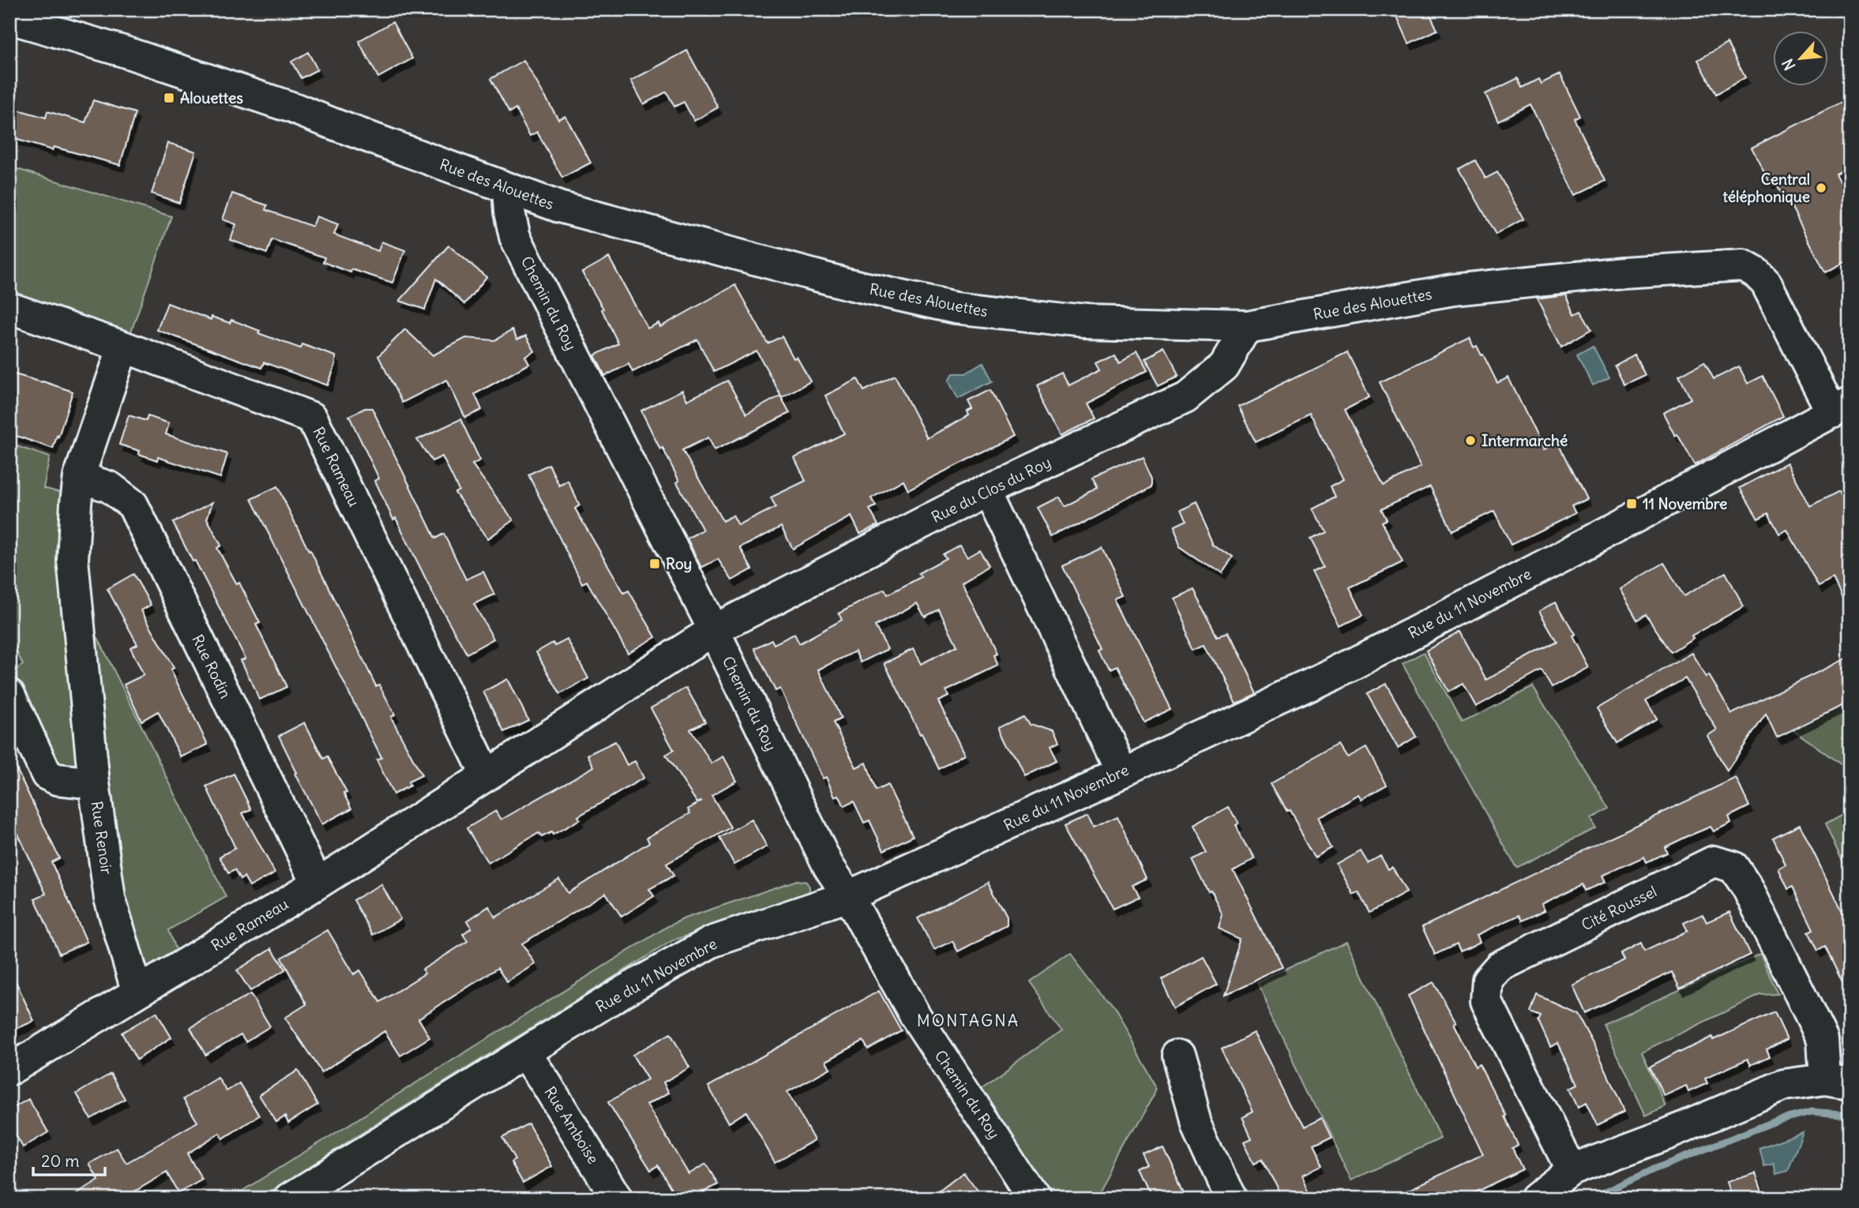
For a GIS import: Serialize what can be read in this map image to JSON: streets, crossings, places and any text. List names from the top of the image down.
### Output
{
  "streets": {
    "street": [
      "Rue des Alouettes",
      "Chemin du Roy",
      "Rue Rameau",
      "Rue du Clos du Roy",
      "Rue du 11 Novembre",
      "Rue Rodin",
      "Rue Renoir",
      "Cité Roussel",
      "Rue Amboise"
    ]
  },
  "crossings": [
    ["Rue des Alouettes", "Chemin du Roy"],
    ["Rue des Alouettes", "Rue du Clos du Roy"],
    ["Rue des Alouettes", "Rue du 11 Novembre"],
    ["Chemin du Roy", "Rue Rameau"],
    ["Chemin du Roy", "Rue du Clos du Roy"],
    ["Chemin du Roy", "Rue du 11 Novembre"],
    ["Rue Rameau", "Rue du Clos du Roy"],
    ["Rue Rameau", "Rue Rodin"],
    ["Rue Rameau", "Rue Renoir"],
    ["Rue du 11 Novembre", "Rue Amboise"]
  ],
  "districts": ["MONTAGNA"],
  "places": {
    "transit": ["Alouettes", "11 Novembre", "Roy"],
    "other": ["Central téléphonique", "Intermarché"]
  },
  "scale_bar": "20 m",
  "north": "bottom left"
}
